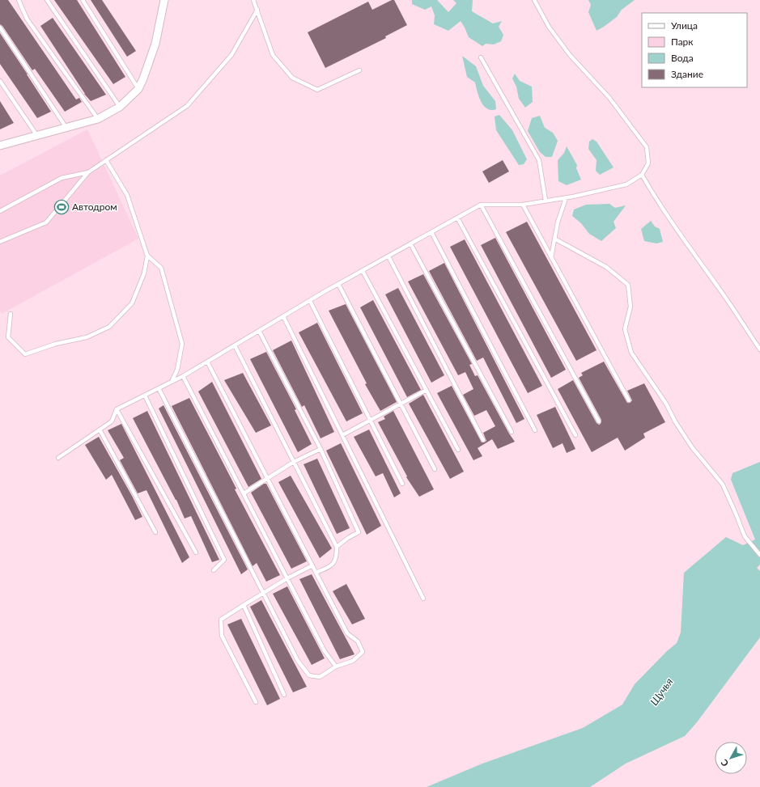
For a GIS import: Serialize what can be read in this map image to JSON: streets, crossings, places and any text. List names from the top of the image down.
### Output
{
  "water": ["Щучья"],
  "places": {
    "sports": ["Автодром"]
  },
  "legend": [
    "Улица",
    "Парк",
    "Вода",
    "Здание"
  ],
  "north": "bottom left"
}
